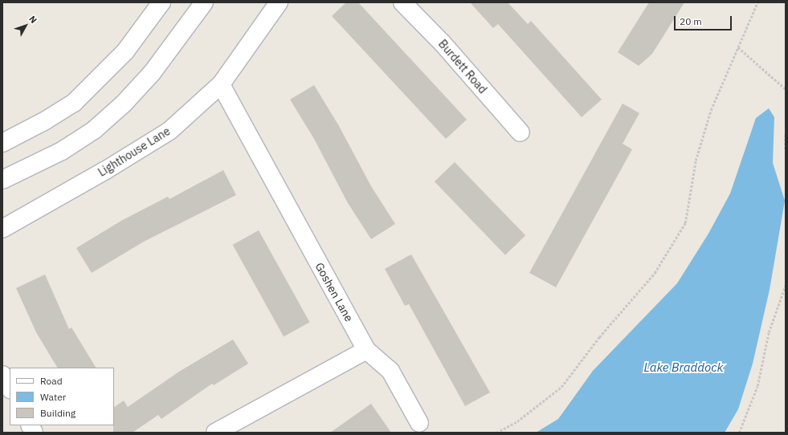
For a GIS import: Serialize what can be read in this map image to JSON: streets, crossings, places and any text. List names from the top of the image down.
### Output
{
  "streets": {
    "street": ["Burdett Road", "Lighthouse Lane", "Goshen Lane"]
  },
  "crossings": [
    ["Lighthouse Lane", "Goshen Lane"]
  ],
  "water": ["Lake Braddock"],
  "legend": ["Road", "Water", "Building"],
  "scale_bar": "20 m",
  "north": "top right"
}
